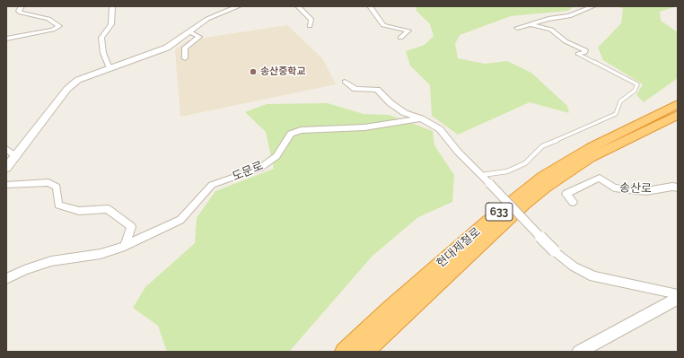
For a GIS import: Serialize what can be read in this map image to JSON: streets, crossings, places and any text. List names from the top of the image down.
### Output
{
  "streets": {
    "highway": ["633", "현대제철로"],
    "street": ["도문로", "송산로"]
  },
  "places": ["송산중학교"]
}
